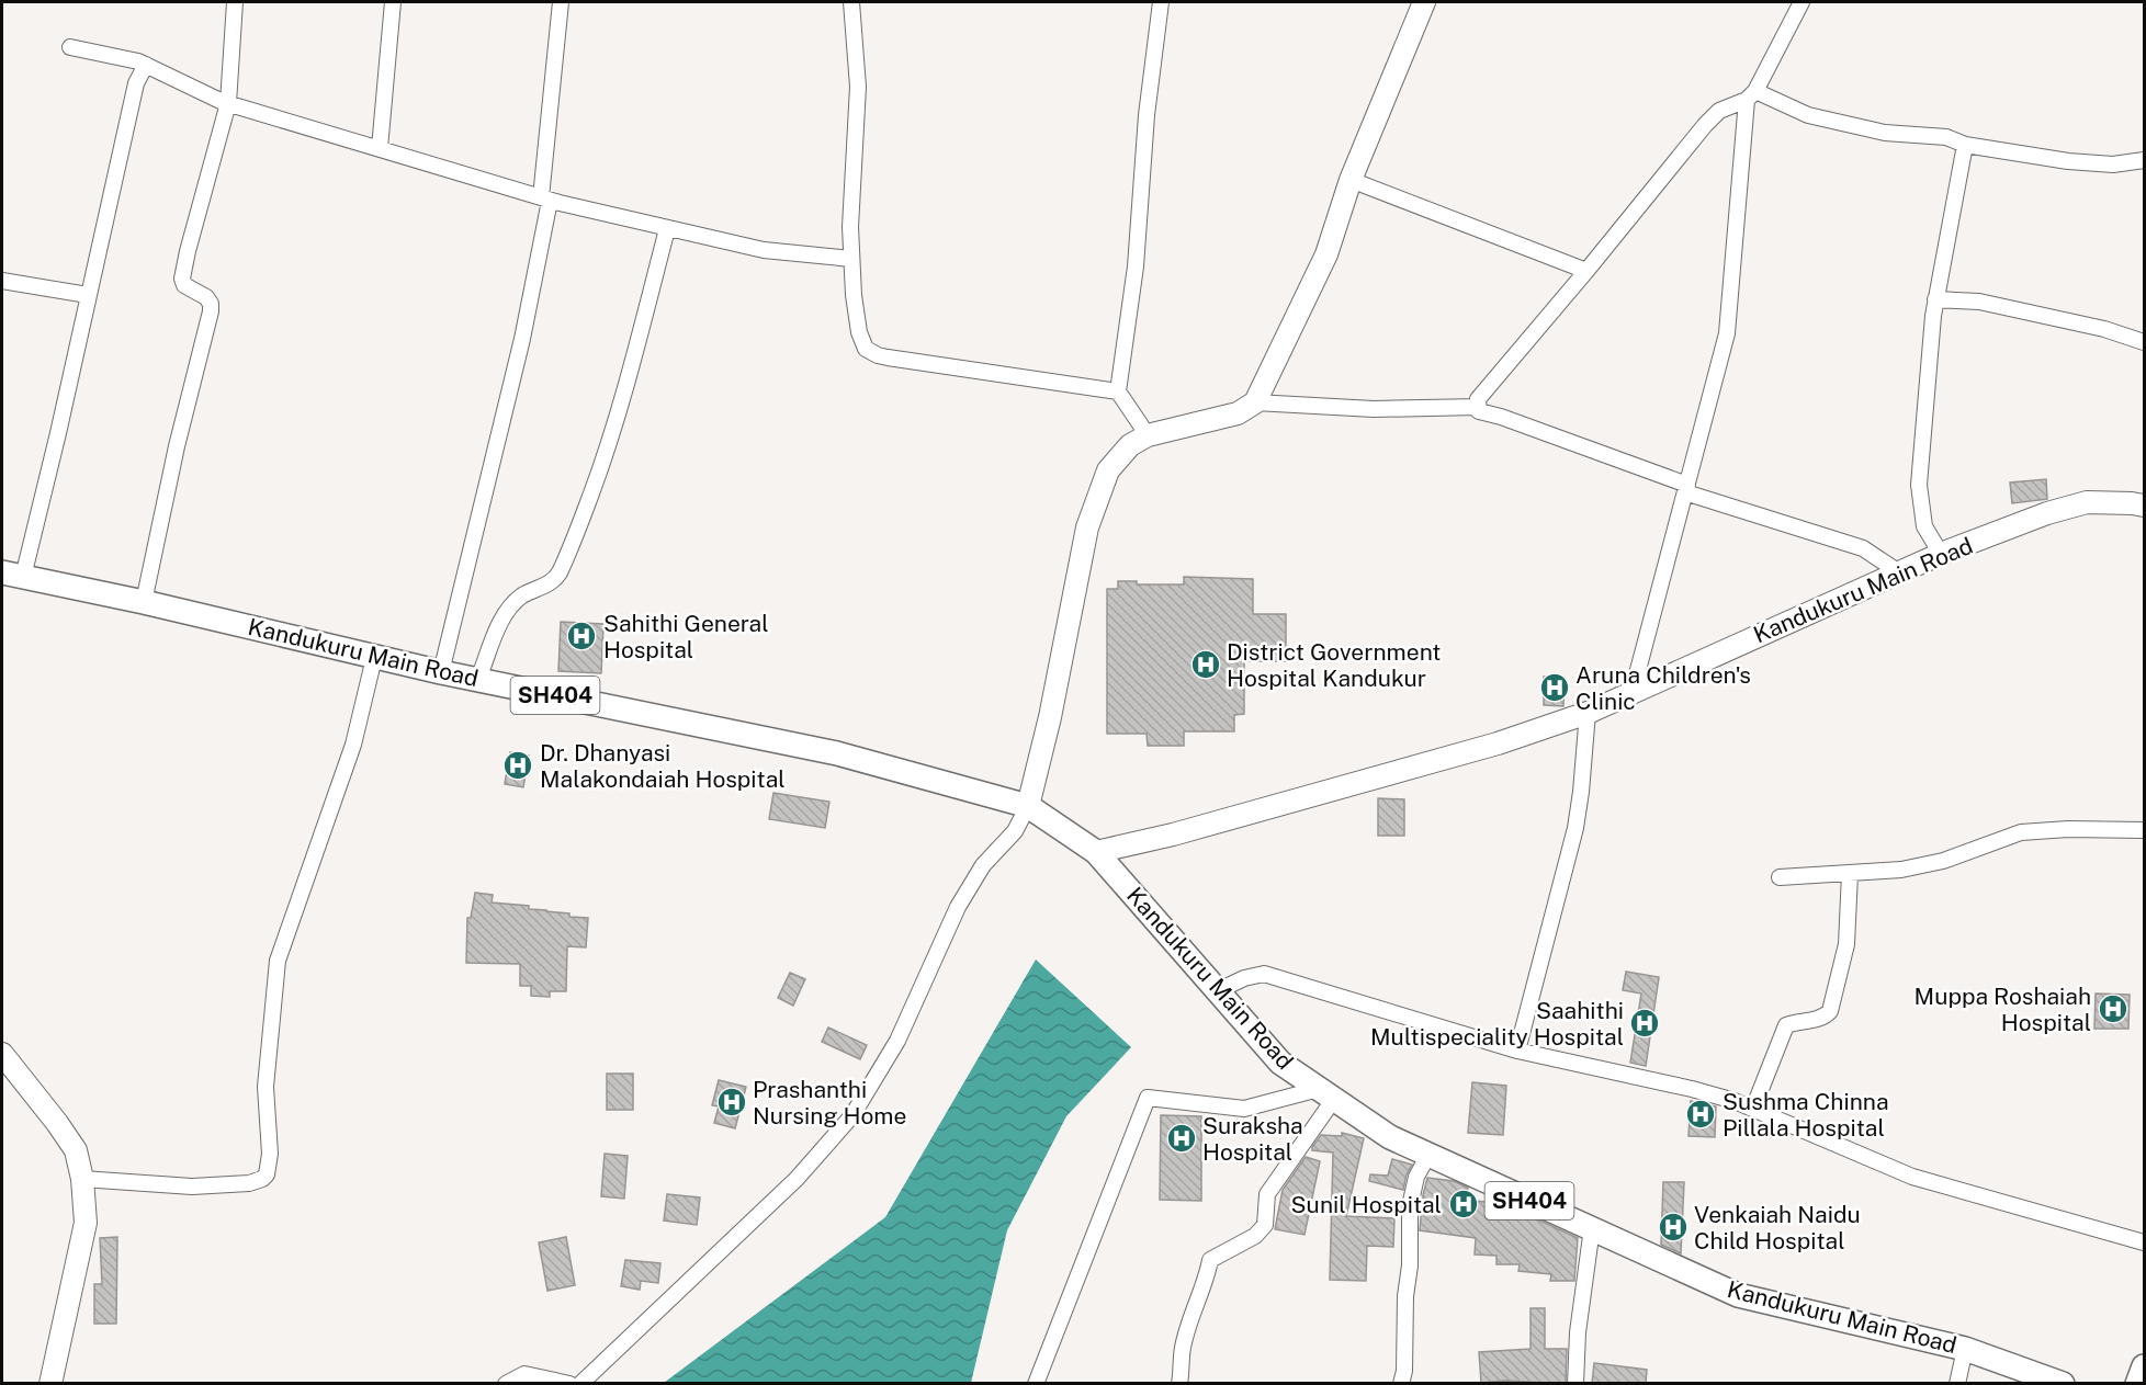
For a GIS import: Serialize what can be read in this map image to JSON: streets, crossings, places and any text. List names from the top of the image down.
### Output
{
  "streets": {
    "main road": ["Kandukuru Main Road", "SH404"]
  },
  "places": {
    "hospital": [
      "Sahithi General Hospital",
      "District Government Hospital Kandukur",
      "Aruna Children's Clinic",
      "Dr. Dhanyasi Malakondaiah Hospital",
      "Muppa Roshaiah Hospital",
      "Saahithi Multispeciality Hospital",
      "Prashanthi Nursing Home",
      "Sushma Chinna Pillala Hospital",
      "Suraksha Hospital",
      "Sunil Hospital",
      "Venkaiah Naidu Child Hospital"
    ]
  }
}
